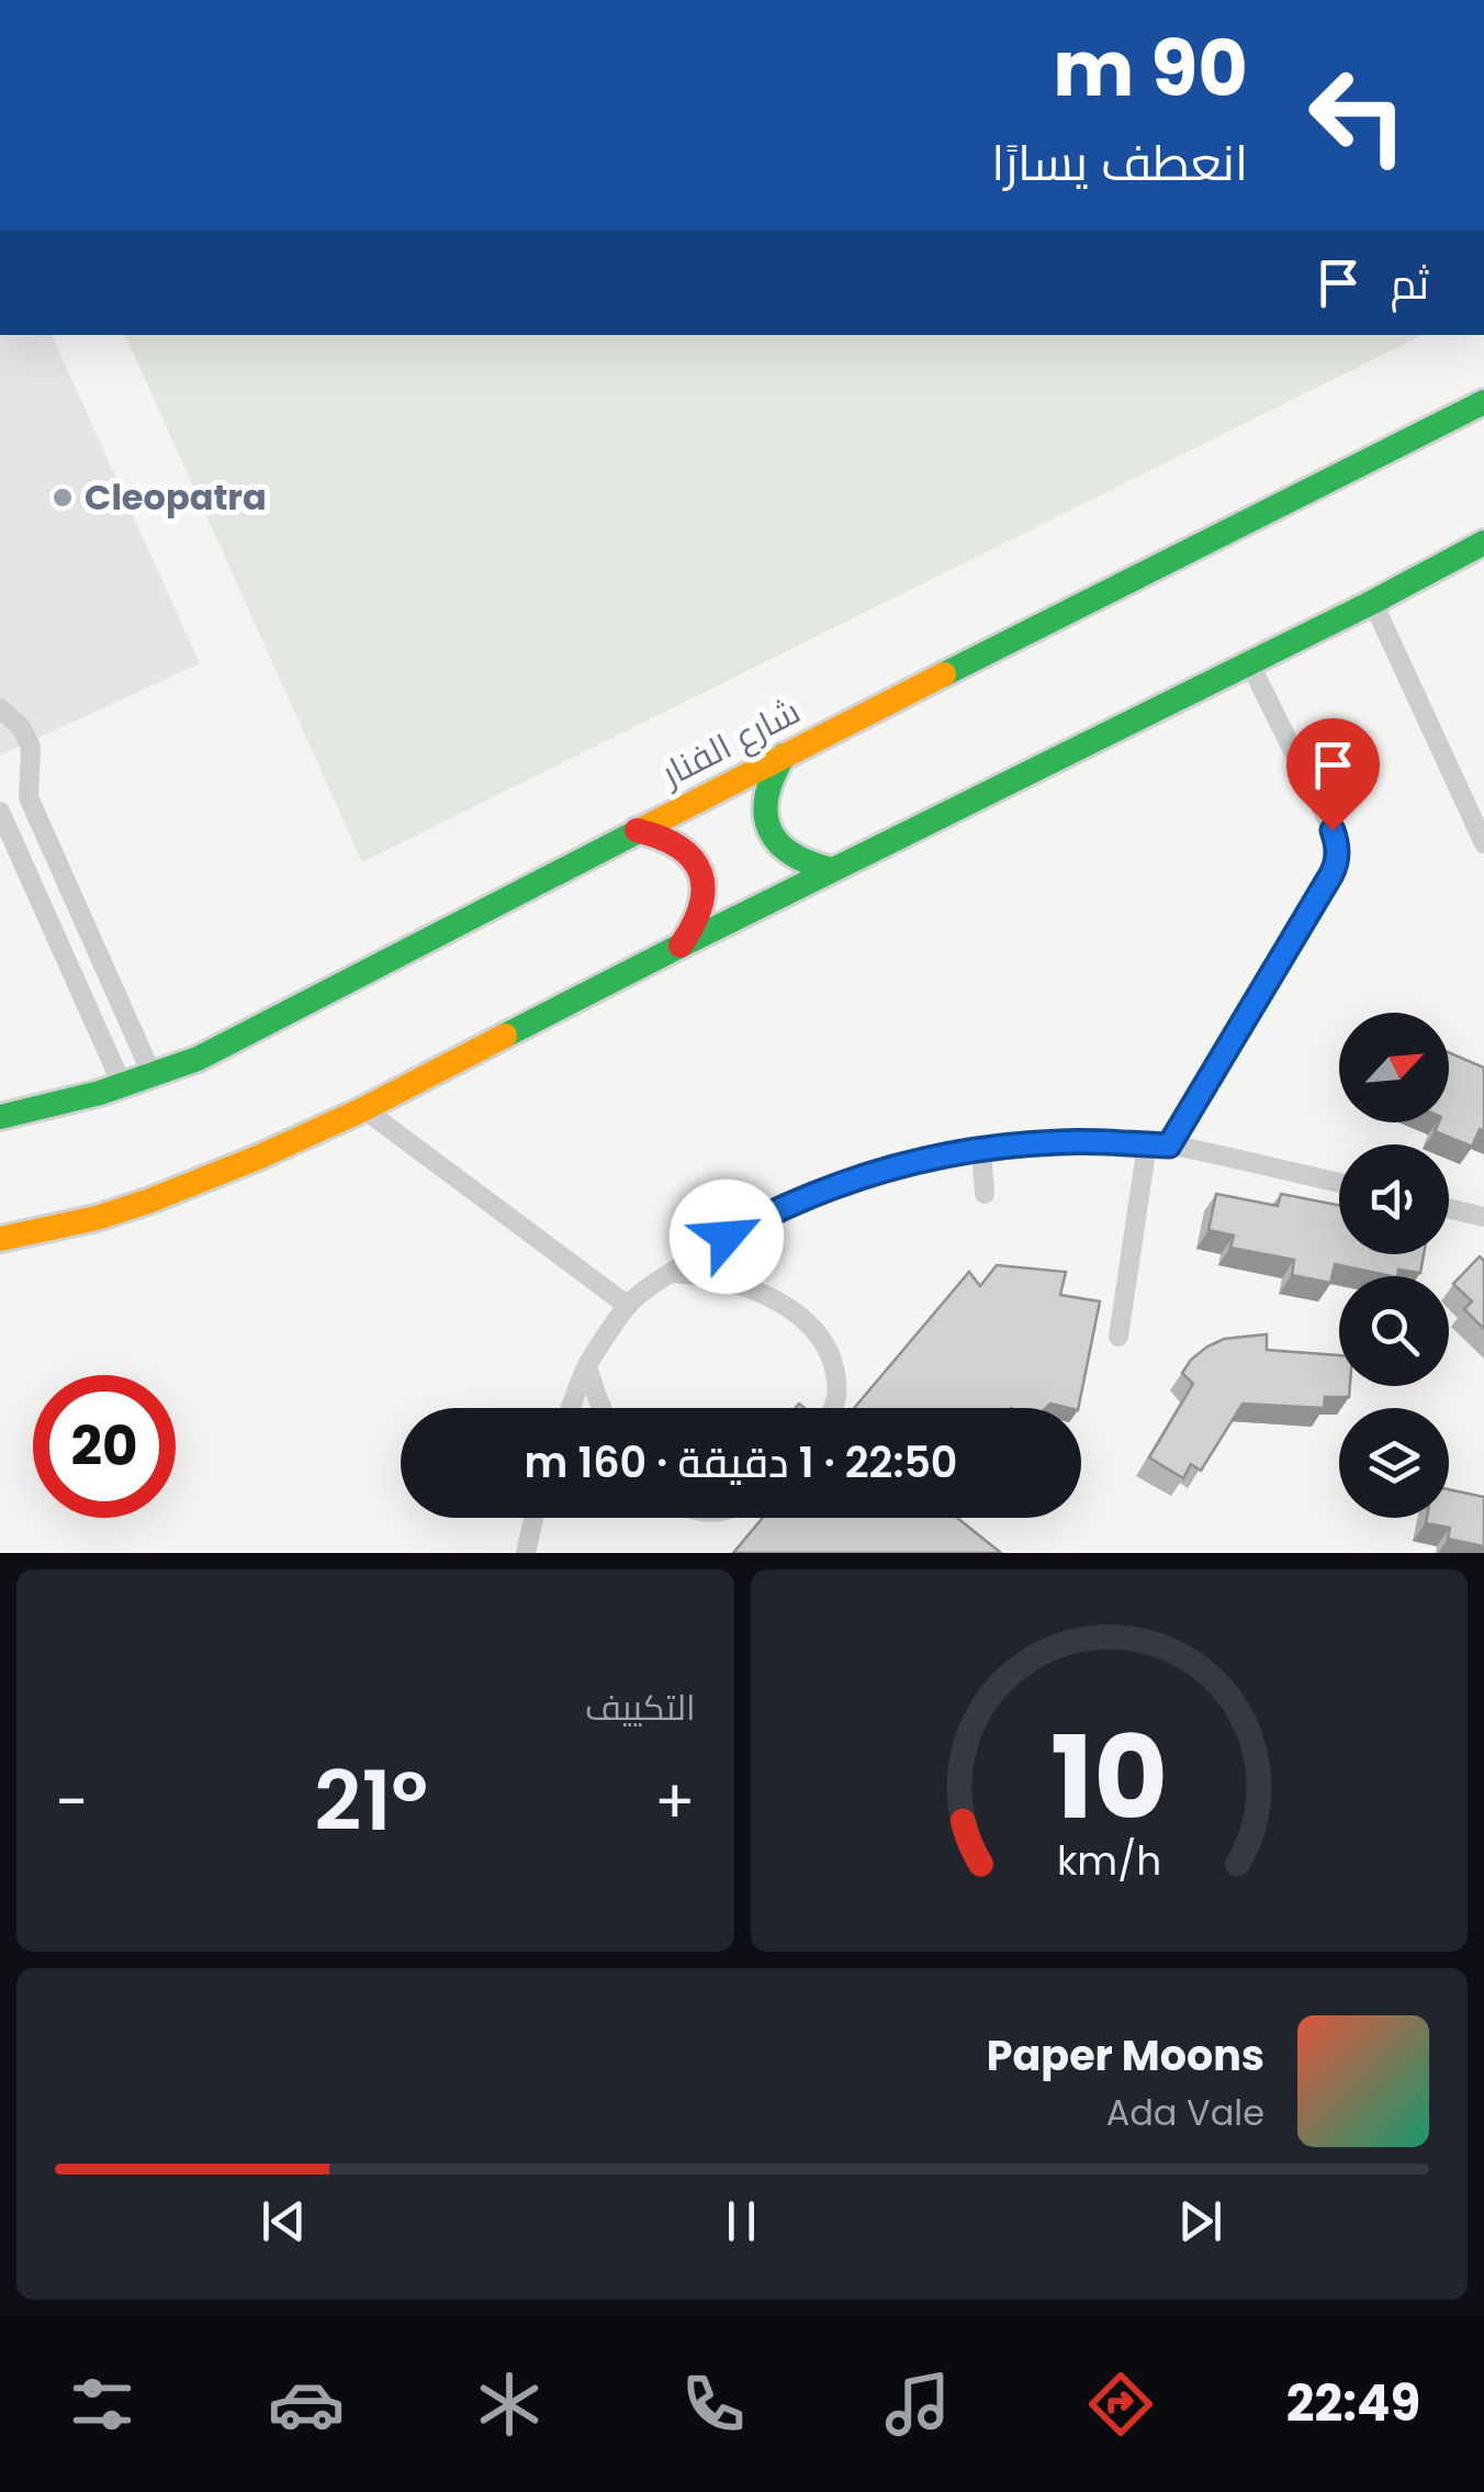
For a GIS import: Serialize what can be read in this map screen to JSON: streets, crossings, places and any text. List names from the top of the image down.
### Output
{
  "streets": {
    "main road": ["شارع الفنار"]
  },
  "places": ["Cleopatra"],
  "north": "top right",
  "page": {
    "turn": ["90 m", "انعطف يسارًا"],
    "then": "ثم",
    "limit": "20",
    "trip": "22:50 · 1 دقيقة · 160 m",
    "tile": "التكييف",
    "heat": ["−", "21°", "+"],
    "song": ["Paper Moons", "Ada Vale"],
    "tabs": "22:49",
    "gauge": ["10", "km/h"]
  }
}
